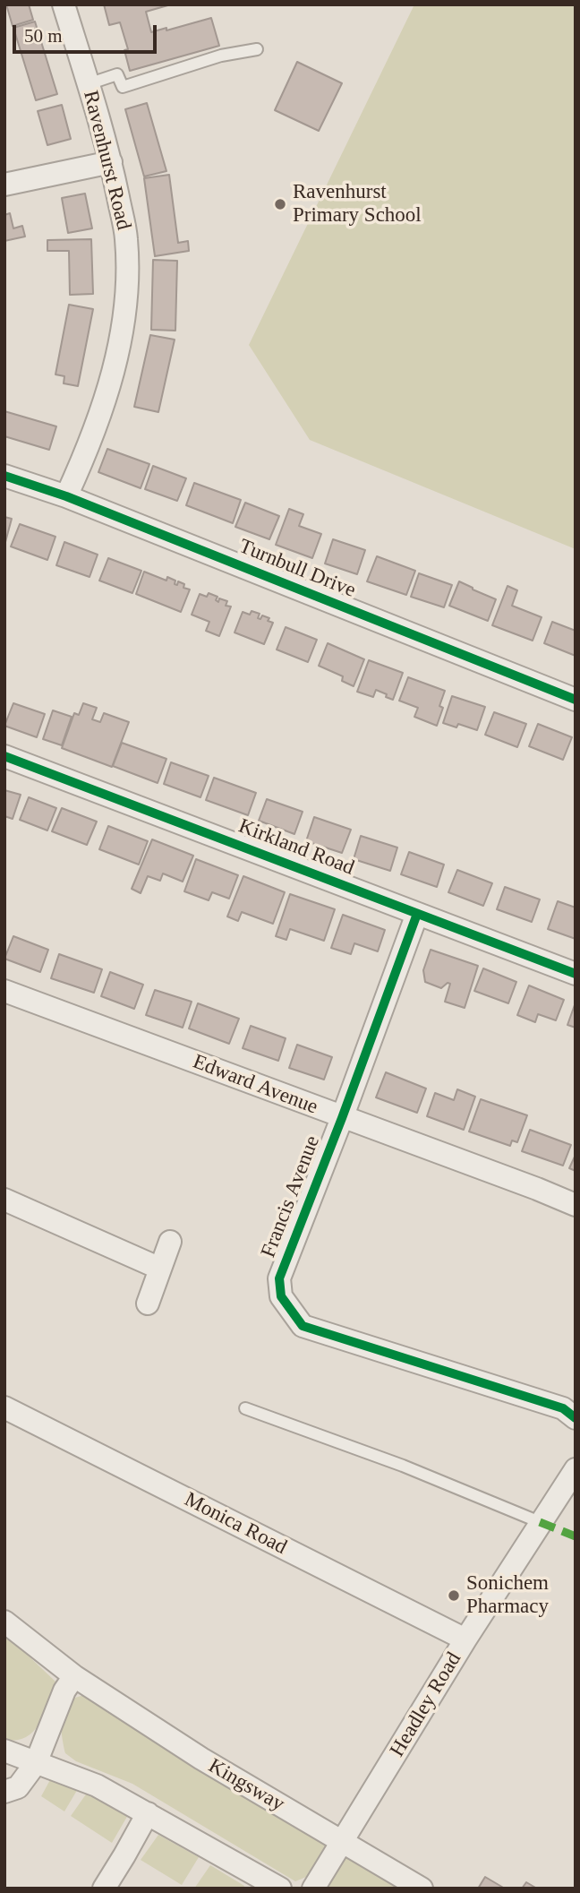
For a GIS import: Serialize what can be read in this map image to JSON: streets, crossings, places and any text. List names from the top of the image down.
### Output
{
  "streets": {
    "street": [
      "Ravenhurst Road",
      "Turnbull Drive",
      "Kirkland Road",
      "Edward Avenue",
      "Francis Avenue",
      "Monica Road",
      "Headley Road",
      "Kingsway"
    ]
  },
  "crossings": [
    ["Ravenhurst Road", "Turnbull Drive"],
    ["Kirkland Road", "Francis Avenue"],
    ["Edward Avenue", "Francis Avenue"],
    ["Monica Road", "Headley Road"],
    ["Headley Road", "Kingsway"]
  ],
  "places": ["Ravenhurst Primary School", "Sonichem Pharmacy"],
  "scale_bar": "50 m"
}
